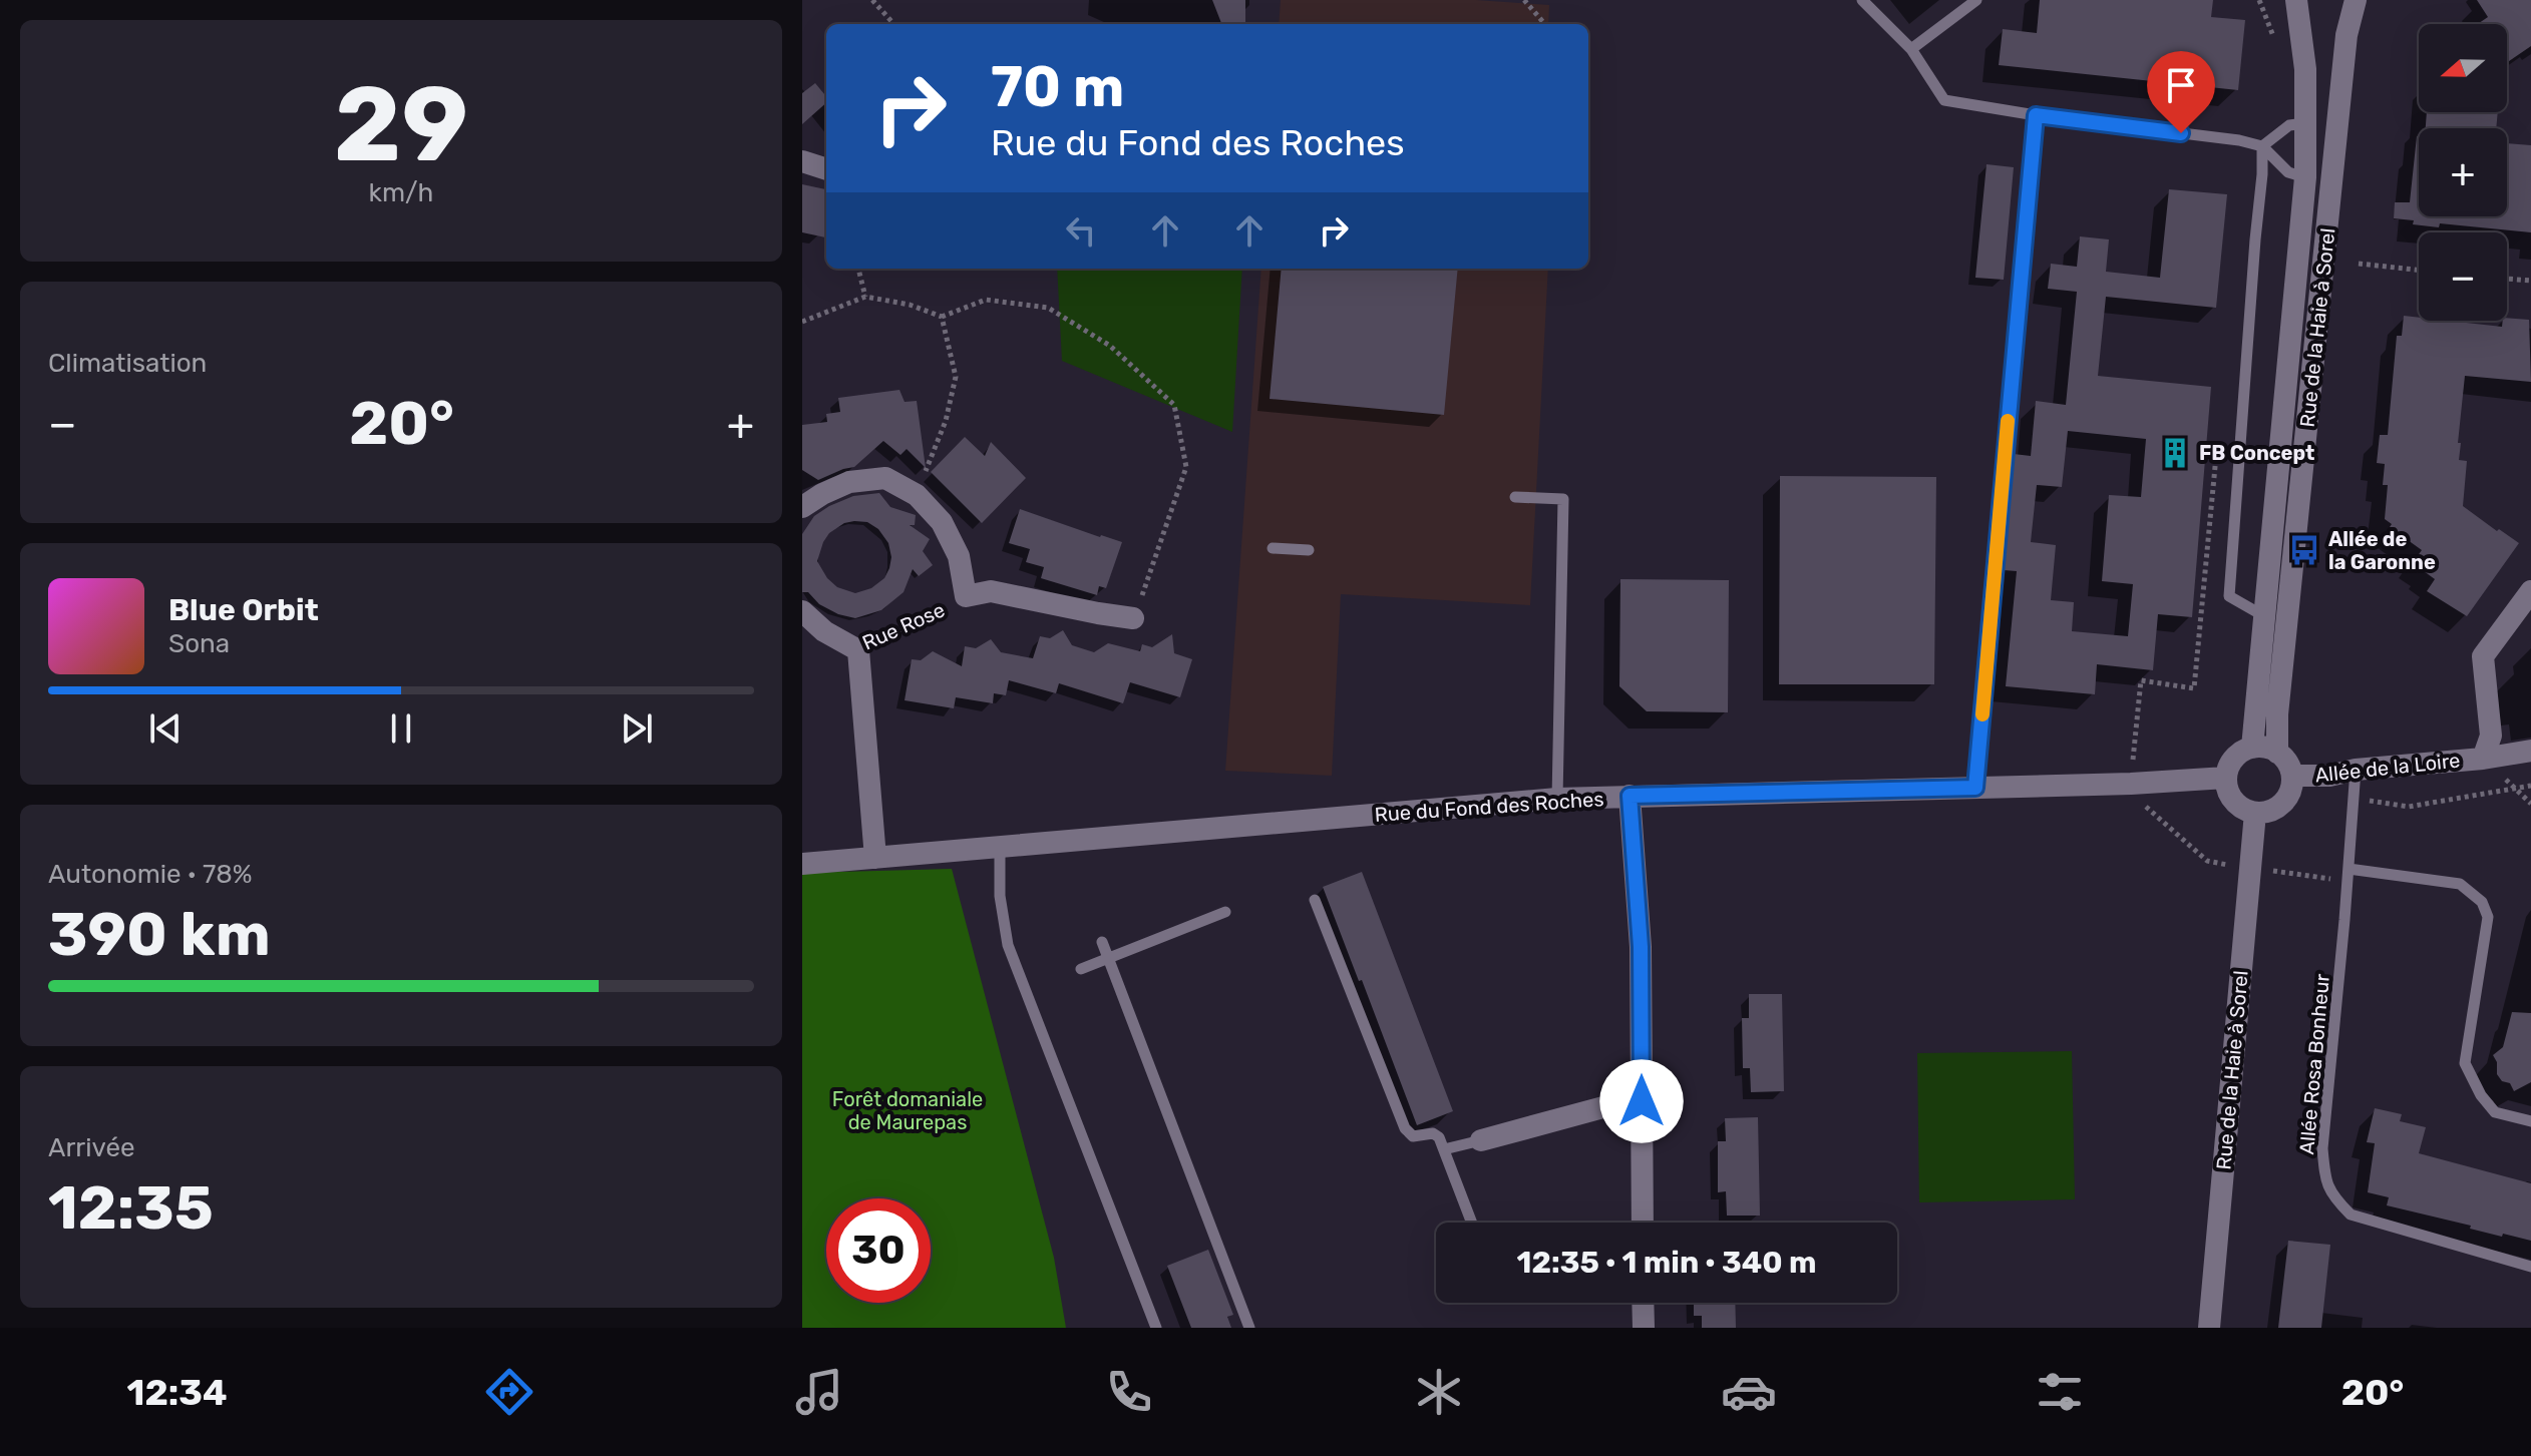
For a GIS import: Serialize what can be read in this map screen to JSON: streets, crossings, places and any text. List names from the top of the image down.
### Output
{
  "streets": {
    "street": [
      "Rue de la Haie à Sorel",
      "Rue Rose",
      "Allée de la Loire",
      "Rue du Fond des Roches"
    ],
    "lane": ["Allée Rosa Bonheur"]
  },
  "crossings": [
    ["Rue de la Haie à Sorel", "Allée de la Loire"],
    ["Rue de la Haie à Sorel", "Rue du Fond des Roches"],
    ["Allée de la Loire", "Rue du Fond des Roches"],
    ["Allée de la Loire", "Allée Rosa Bonheur"]
  ],
  "parks": ["Forêt domaniale de Maurepas"],
  "places": {
    "building": ["FB Concept"],
    "bus stop": ["Allée de la Garonne"]
  },
  "north": "left",
  "page": {
    "tile": [
      ["29", "km/h"],
      "Climatisation",
      ["Autonomie · 78%", "390 km"],
      ["Arrivée", "12:35"]
    ],
    "map_buttons": ["+", "−"],
    "turn": ["70 m", "Rue du Fond des Roches"],
    "heat": ["−", "20°", "+"],
    "song": ["Blue Orbit", "Sona"],
    "limit": "30",
    "trip": "12:35 · 1 min · 340 m",
    "tabs": ["12:34", "20°"]
  }
}
